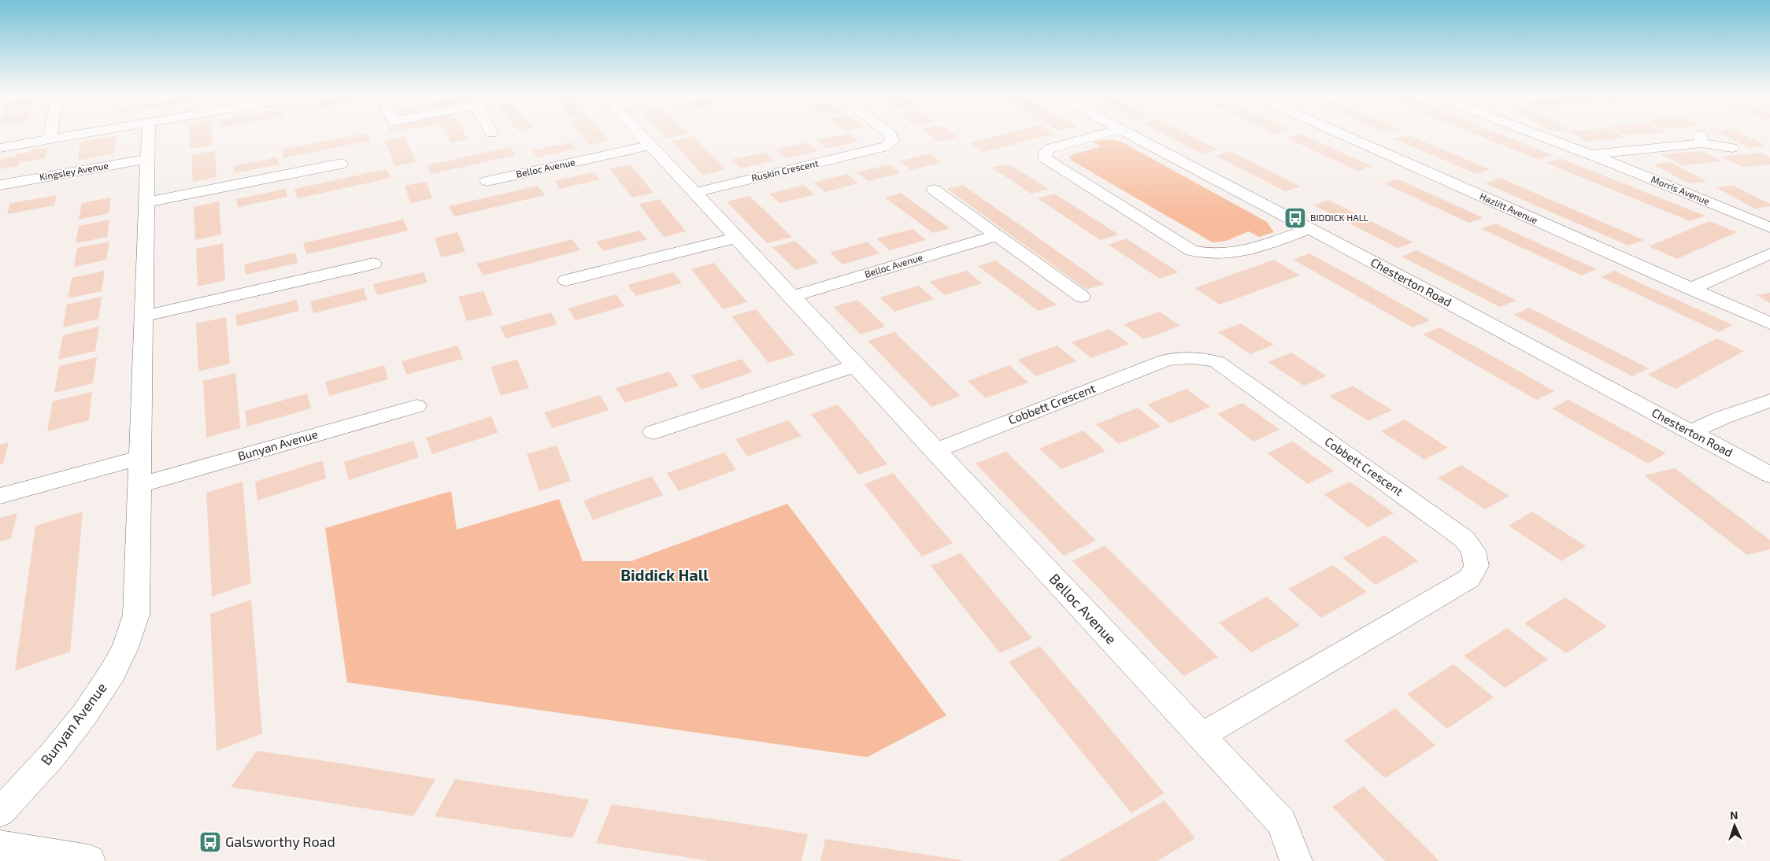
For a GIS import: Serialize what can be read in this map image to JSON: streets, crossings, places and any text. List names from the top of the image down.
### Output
{
  "streets": {
    "street": [
      "Belloc Avenue",
      "Ruskin Crescent",
      "Kingsley Avenue",
      "Morris Avenue",
      "Hazlitt Avenue",
      "Chesterton Road",
      "Cobbett Crescent",
      "Bunyan Avenue"
    ]
  },
  "crossings": [
    ["Belloc Avenue", "Ruskin Crescent"],
    ["Belloc Avenue", "Cobbett Crescent"],
    ["Kingsley Avenue", "Bunyan Avenue"]
  ],
  "districts": ["Biddick Hall"],
  "places": {
    "bus stop": ["BIDDICK HALL", "Galsworthy Road"]
  },
  "north": "top"
}
